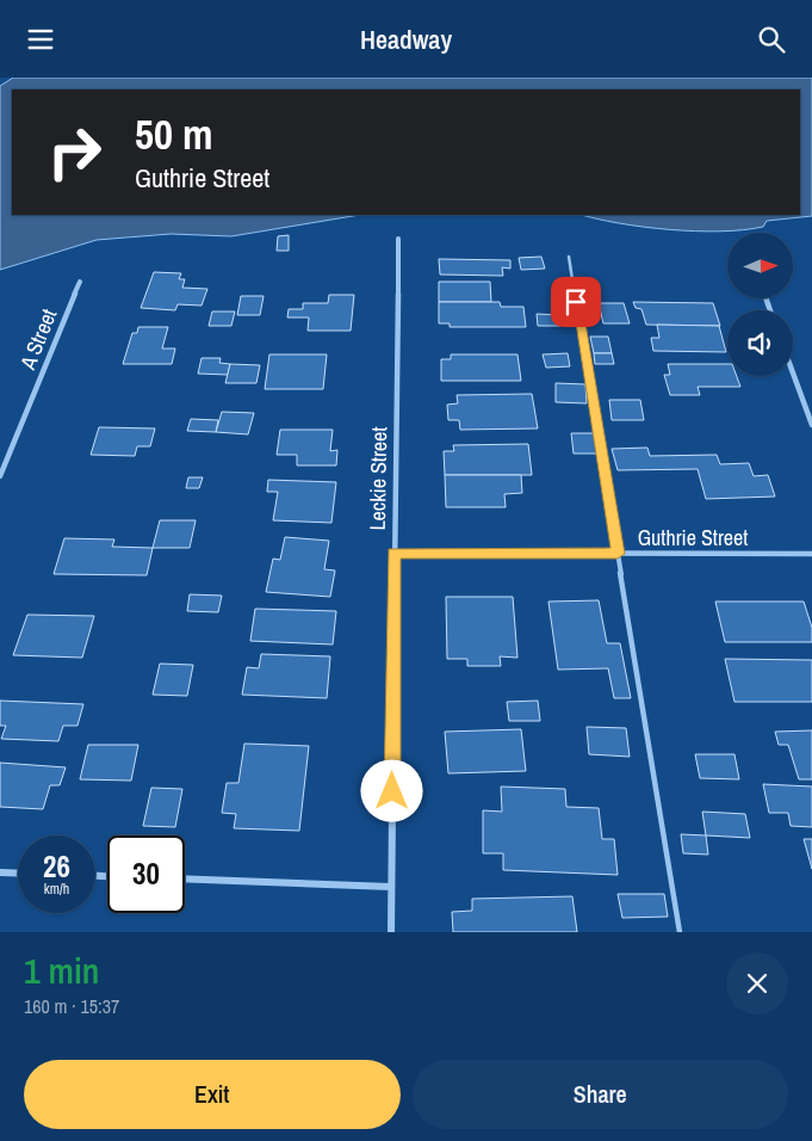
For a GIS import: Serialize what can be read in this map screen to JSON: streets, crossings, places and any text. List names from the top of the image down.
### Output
{
  "streets": {
    "street": ["A Street", "Leckie Street", "Guthrie Street"]
  },
  "crossings": [
    ["Leckie Street", "Guthrie Street"]
  ],
  "north": "right",
  "page": {
    "header": "Headway",
    "turn": ["50 m", "Guthrie Street"],
    "speed": "26 km/h",
    "limit": "30",
    "heading": ["1 min", "160 m · 15:37"],
    "buttons": ["Exit", "Share"]
  }
}
